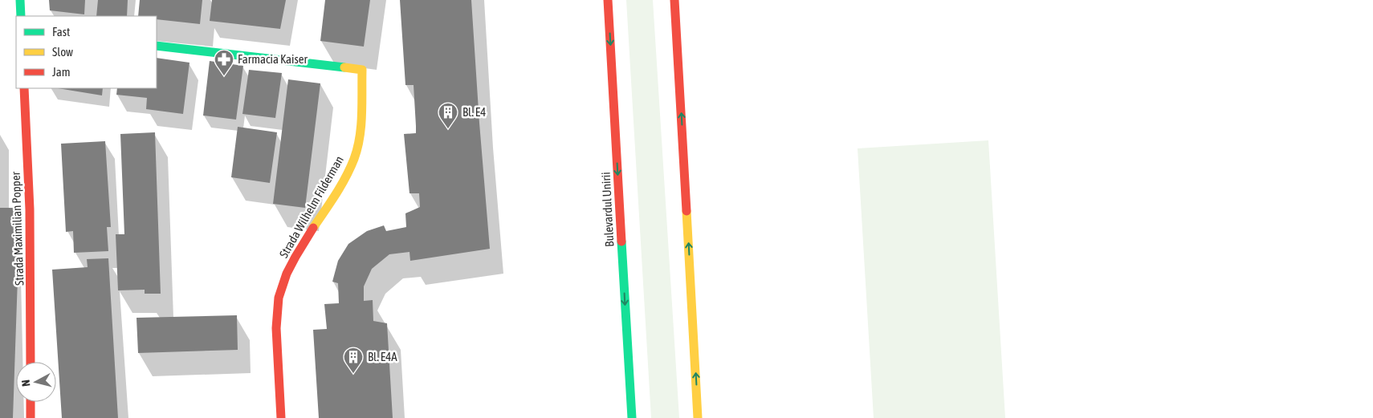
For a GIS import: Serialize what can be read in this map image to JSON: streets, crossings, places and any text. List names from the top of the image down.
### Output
{
  "streets": {
    "street": ["Strada Wilhelm Filderman", "Bulevardul Unirii", "Strada Maximilian Popper"]
  },
  "places": {
    "pharmacy": ["Farmacia Kaiser"],
    "building": ["Bl. E4", "Bl. E4A"]
  },
  "legend": ["Fast", "Slow", "Jam"],
  "north": "left"
}
